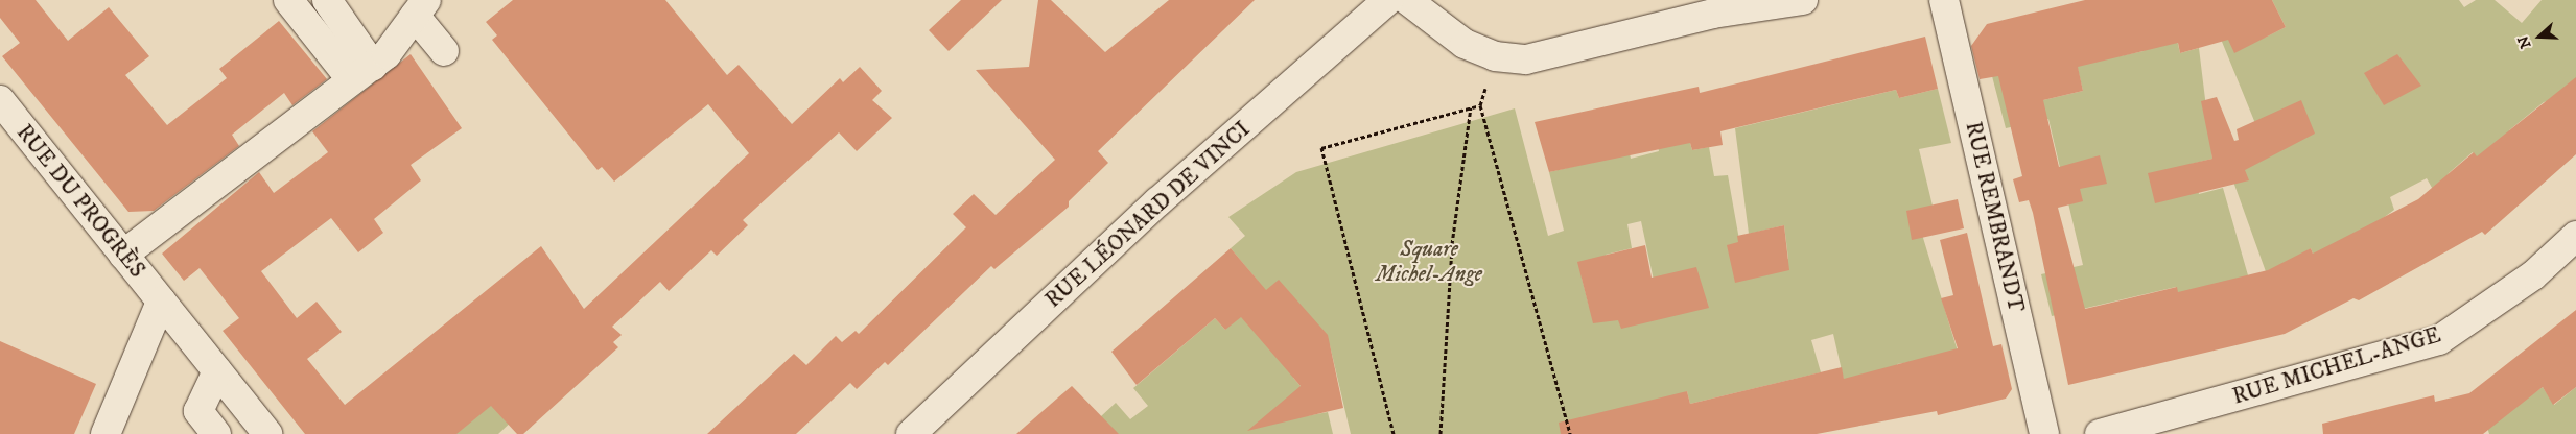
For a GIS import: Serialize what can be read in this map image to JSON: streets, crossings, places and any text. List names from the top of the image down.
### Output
{
  "streets": {
    "street": [
      "RUE DU PROGRÈS",
      "RUE LÉONARD DE VINCI",
      "RUE REMBRANDT",
      "RUE MICHEL-ANGE"
    ]
  },
  "parks": ["Square Michel-Ange"],
  "north": "left"
}
